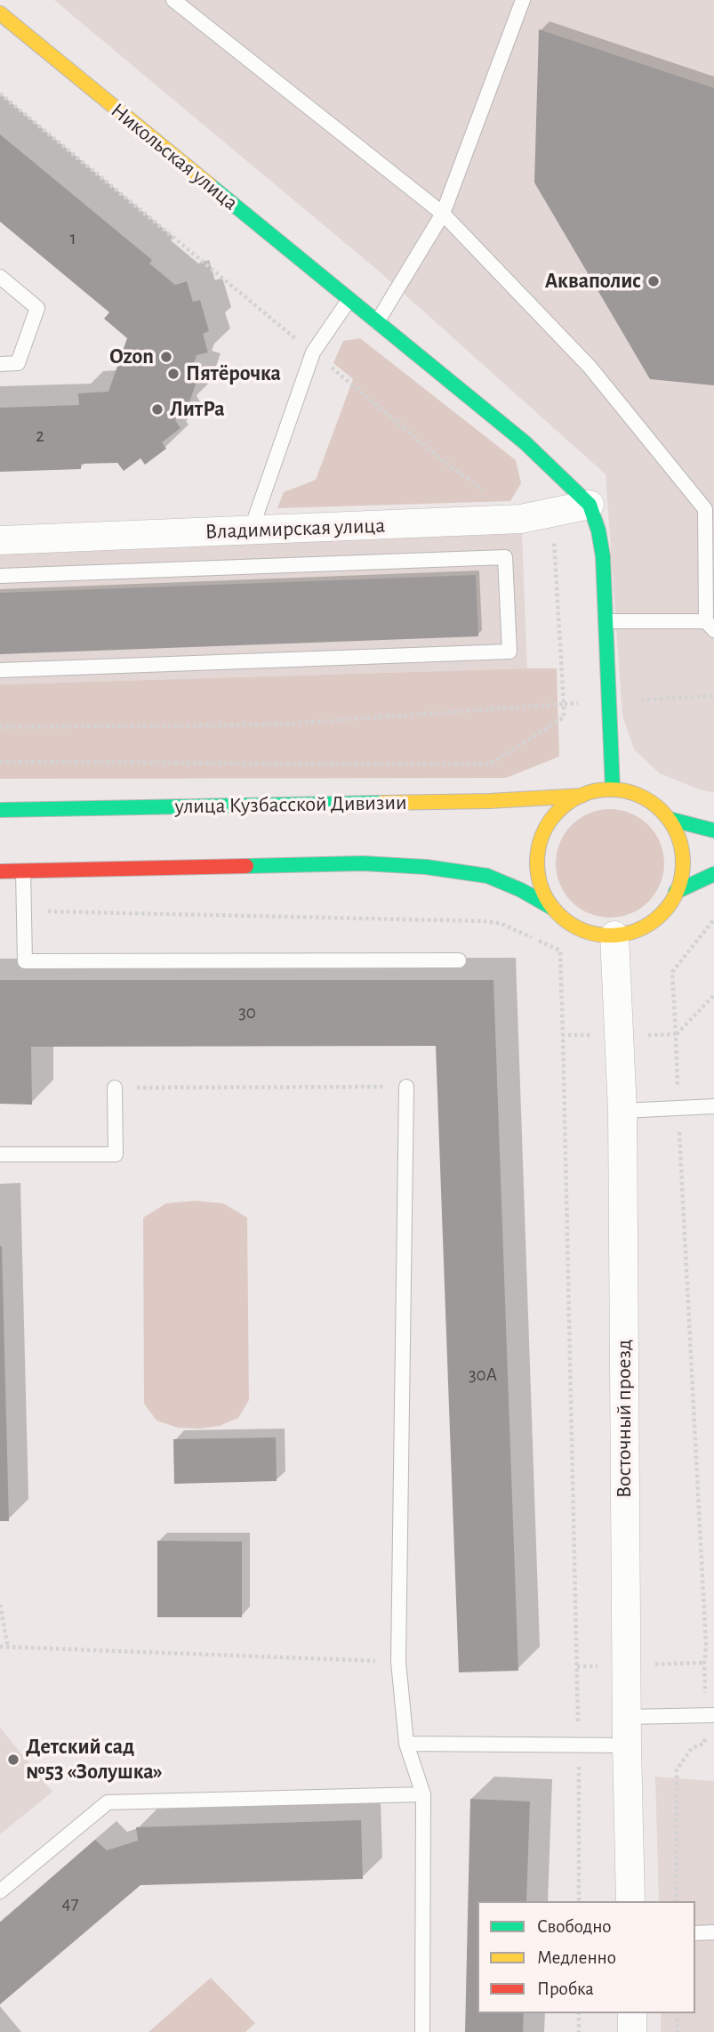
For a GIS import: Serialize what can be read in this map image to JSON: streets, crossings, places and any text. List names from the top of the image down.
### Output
{
  "streets": {
    "street": [
      "Никольская улица",
      "Владимирская улица",
      "улица Кузбасской Дивизии",
      "Восточный проезд"
    ]
  },
  "crossings": [
    ["Никольская улица", "Владимирская улица"],
    ["улица Кузбасской Дивизии", "Восточный проезд"]
  ],
  "places": [
    "Акваполис",
    "Ozon",
    "Пятёрочка",
    "ЛитРа",
    "Детский сад №53 «Золушка»"
  ],
  "house_numbers": [
    "1",
    "2",
    "30",
    "30А",
    "47"
  ],
  "legend": ["Свободно", "Медленно", "Пробка"]
}
